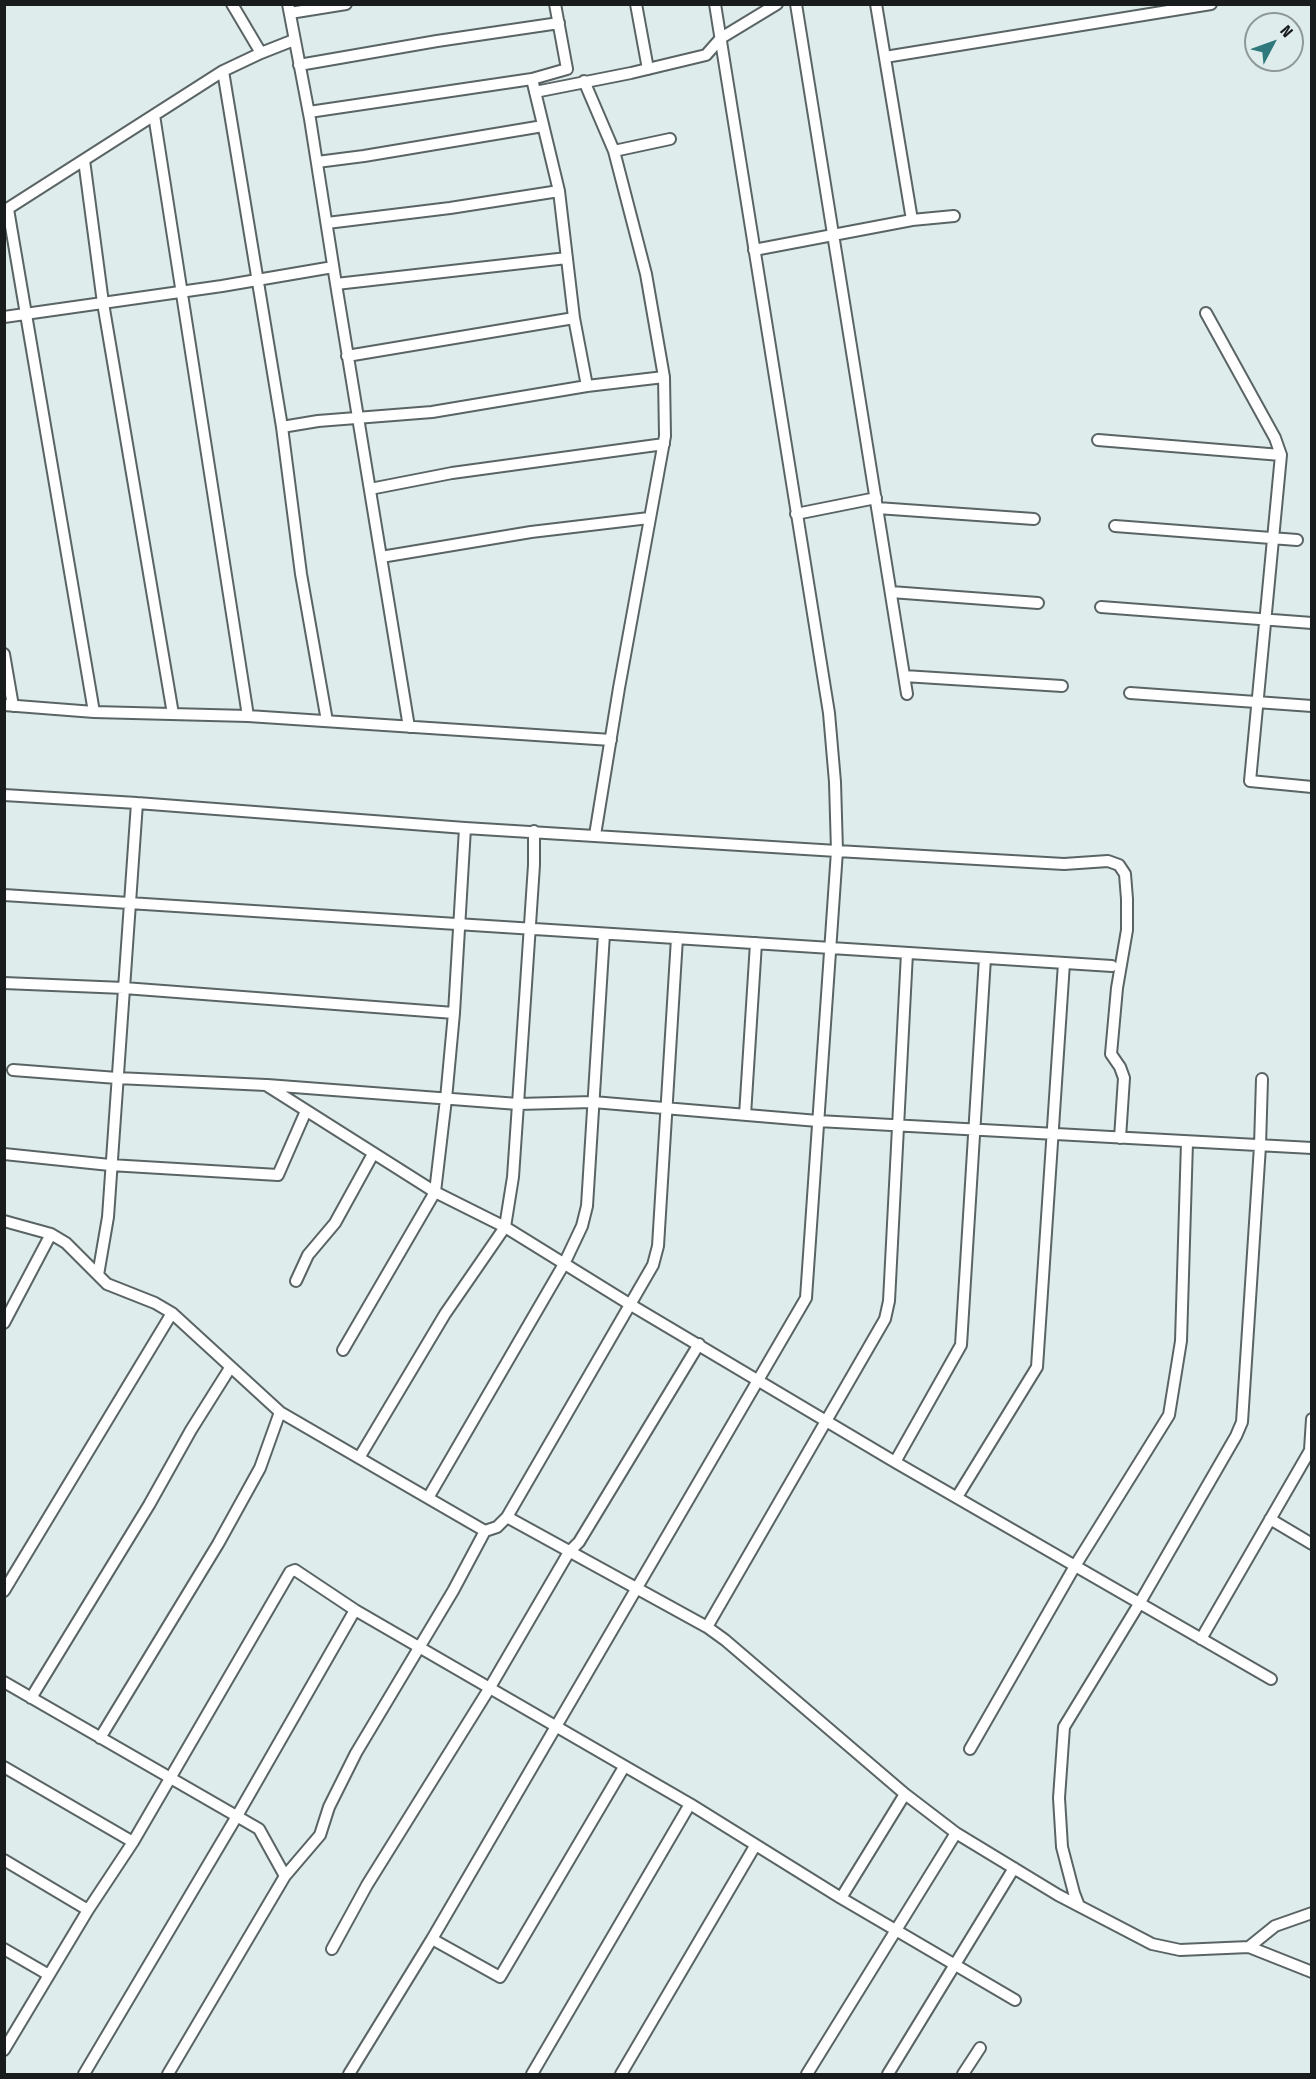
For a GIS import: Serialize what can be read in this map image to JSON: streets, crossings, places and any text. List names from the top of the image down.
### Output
{
  "north": "top right"
}
